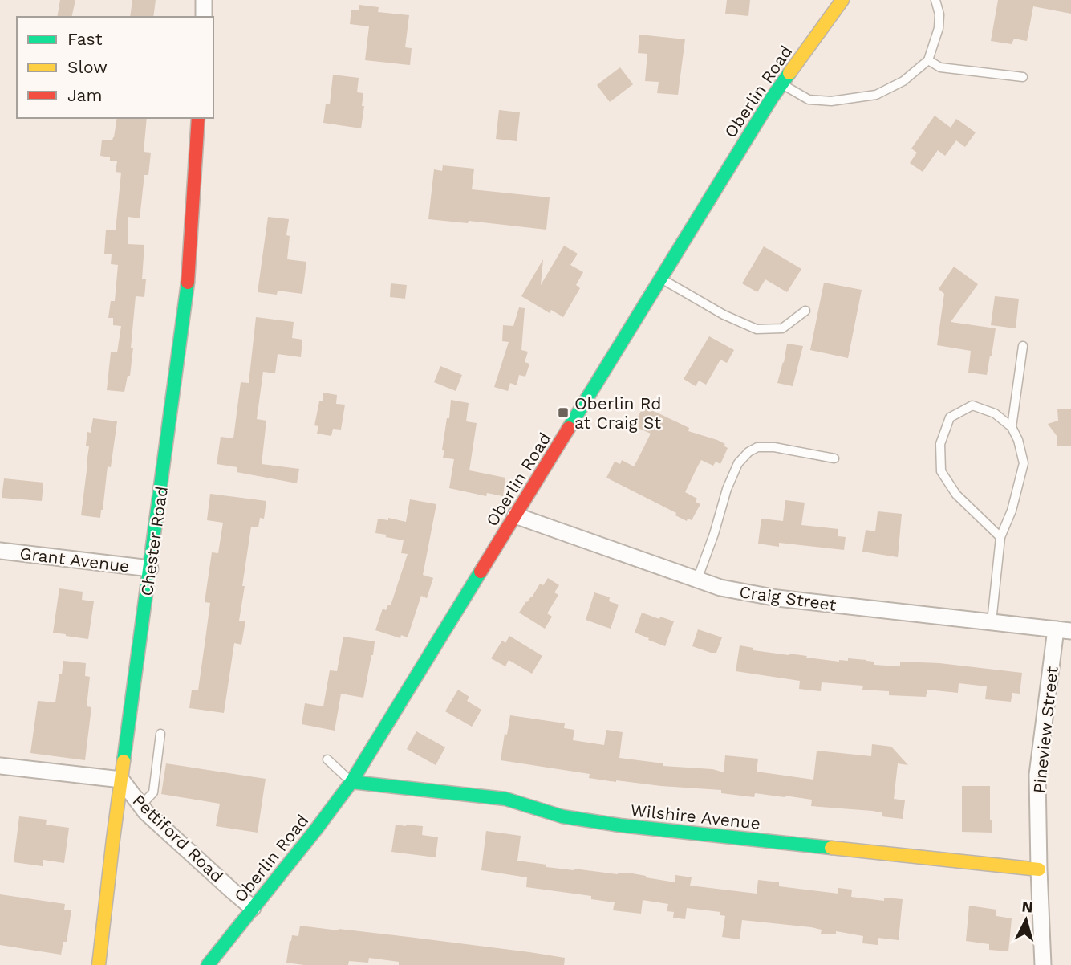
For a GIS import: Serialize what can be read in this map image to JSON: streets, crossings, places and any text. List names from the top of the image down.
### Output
{
  "streets": {
    "street": [
      "Oberlin Road",
      "Chester Road",
      "Grant Avenue",
      "Craig Street",
      "Pineview Street",
      "Wilshire Avenue",
      "Pettiford Road"
    ]
  },
  "crossings": [
    ["Oberlin Road", "Craig Street"],
    ["Oberlin Road", "Wilshire Avenue"],
    ["Oberlin Road", "Pettiford Road"],
    ["Chester Road", "Grant Avenue"],
    ["Chester Road", "Pettiford Road"],
    ["Craig Street", "Pineview Street"],
    ["Pineview Street", "Wilshire Avenue"]
  ],
  "places": {
    "transit": ["Oberlin Rd at Craig St"]
  },
  "legend": ["Fast", "Slow", "Jam"],
  "north": "top"
}
